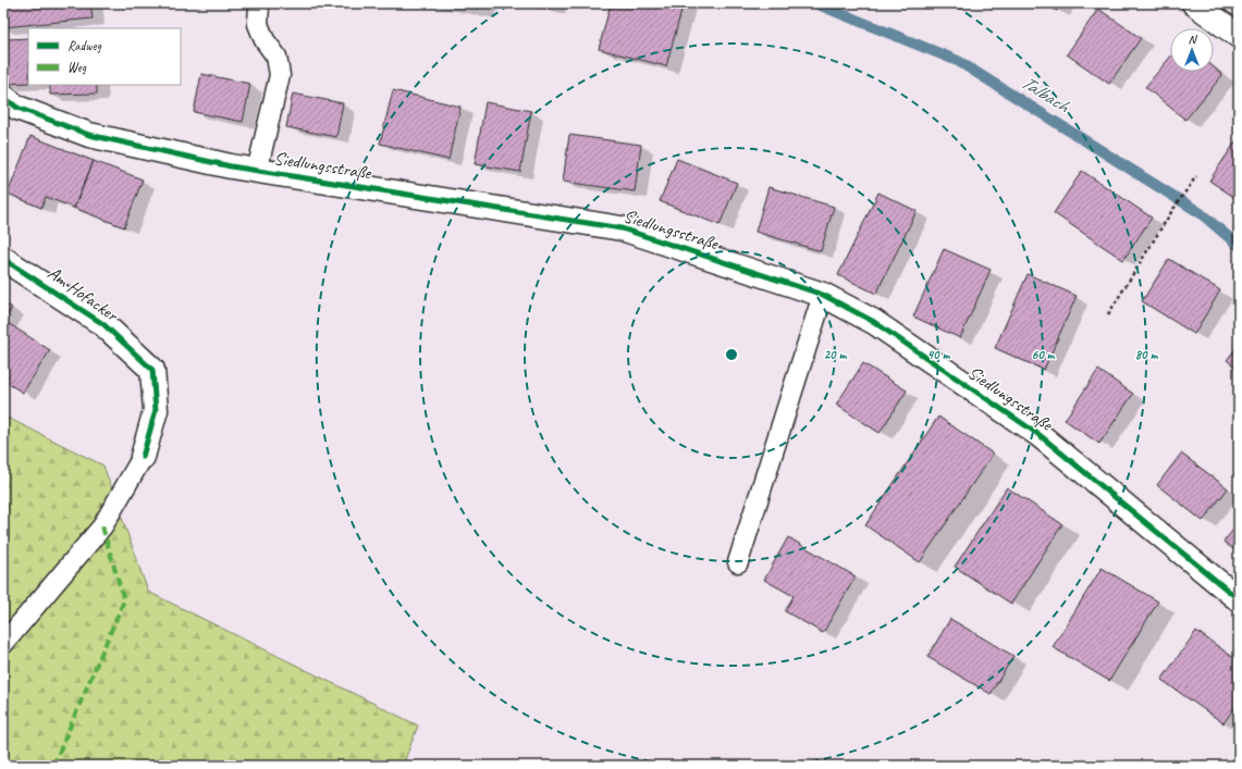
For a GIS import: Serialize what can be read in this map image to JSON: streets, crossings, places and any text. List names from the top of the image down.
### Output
{
  "streets": {
    "street": ["Siedlungsstraße", "Am Hofacker"]
  },
  "water": ["Talbach"],
  "legend": ["Radweg", "Weg"],
  "north": "top",
  "rings": [
    "20 m",
    "40 m",
    "60 m",
    "80 m"
  ]
}
